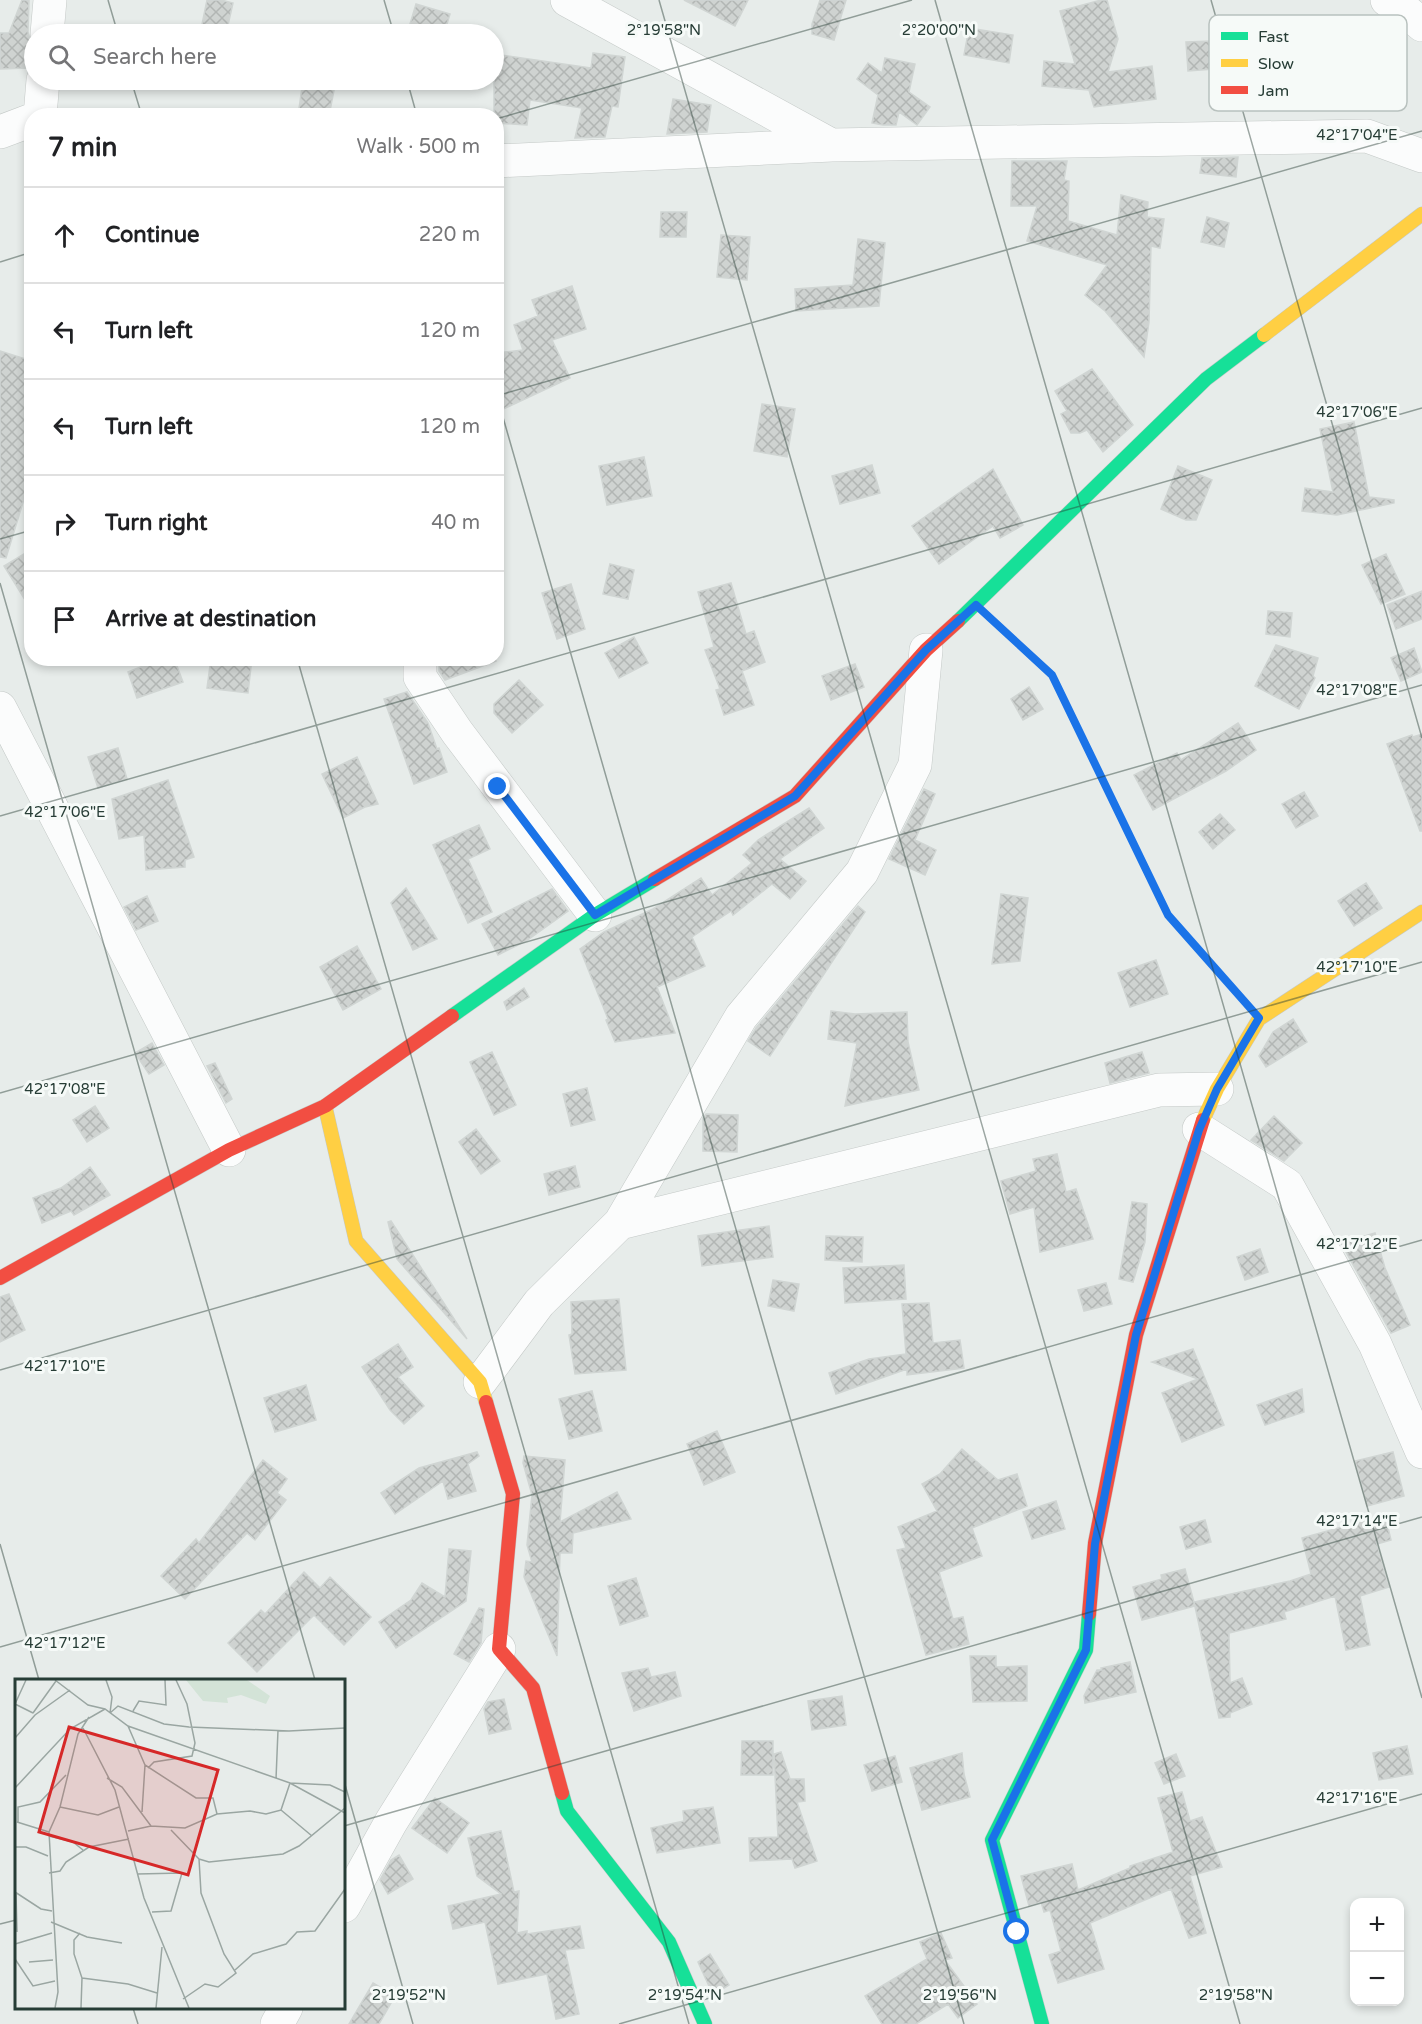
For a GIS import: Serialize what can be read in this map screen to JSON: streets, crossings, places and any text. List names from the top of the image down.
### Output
{
  "legend": ["Fast", "Slow", "Jam"],
  "page": {
    "search": "Search here",
    "heading": ["7 min", "Walk · 500 m"],
    "list": [
      ["Continue", "220 m"],
      ["Turn left", "120 m"],
      ["Turn left", "120 m"],
      ["Turn right", "40 m"],
      "Arrive at destination"
    ],
    "map_buttons": ["+", "−"]
  },
  "coordinates": [
    "2°19'58\"N",
    "2°20'00\"N",
    "42°17'04\"E",
    "42°17'06\"E",
    "42°17'08\"E",
    "42°17'10\"E",
    "42°17'12\"E",
    "42°17'14\"E",
    "42°17'16\"E",
    "2°19'52\"N",
    "2°19'54\"N",
    "2°19'56\"N"
  ]
}
